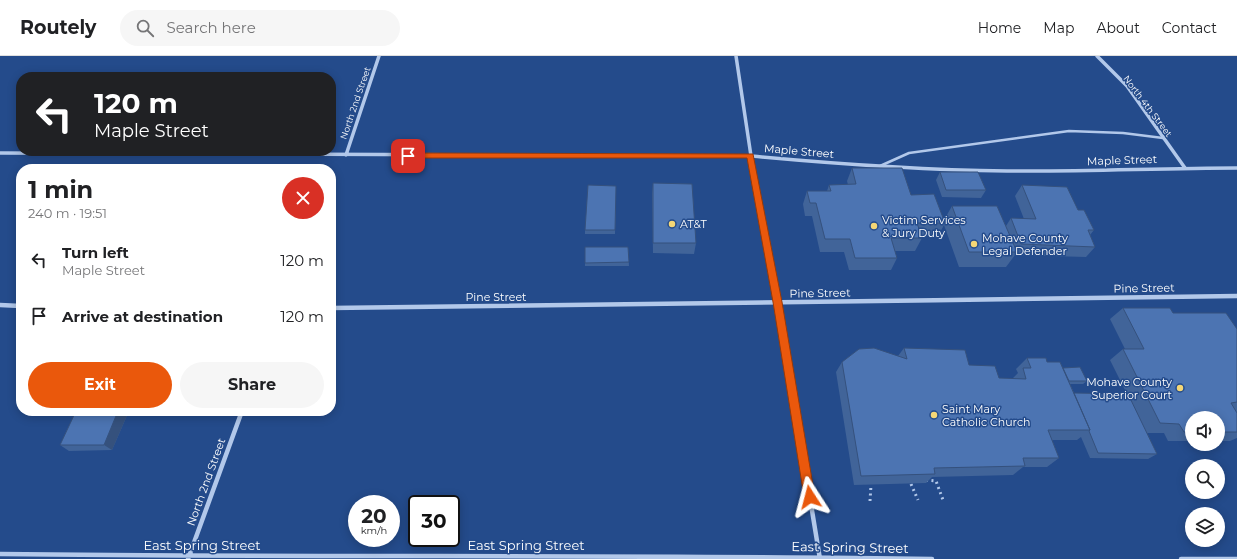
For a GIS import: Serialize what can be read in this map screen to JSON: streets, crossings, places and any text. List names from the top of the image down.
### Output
{
  "streets": {
    "street": [
      "North 2nd Street",
      "North 4th Street",
      "Maple Street",
      "Pine Street",
      "East Spring Street"
    ]
  },
  "crossings": [
    ["North 2nd Street", "Maple Street"],
    ["North 2nd Street", "East Spring Street"],
    ["North 4th Street", "Maple Street"]
  ],
  "places": [
    "AT&T",
    "Victim Services & Jury Duty",
    "Mohave County Legal Defender",
    "Mohave County Superior Court",
    "Saint Mary Catholic Church"
  ],
  "page": {
    "header": "Routely",
    "search": "Search here",
    "nav": [
      "Home",
      "Map",
      "About",
      "Contact"
    ],
    "turn": ["120 m", "Maple Street"],
    "heading": ["1 min", "240 m · 19:51"],
    "list": [
      {
        "name": "Turn left",
        "note": "Maple Street",
        "value": "120 m"
      },
      {
        "name": "Arrive at destination",
        "value": "120 m"
      }
    ],
    "buttons": ["Exit", "Share"],
    "speed": "20 km/h",
    "limit": "30"
  }
}
